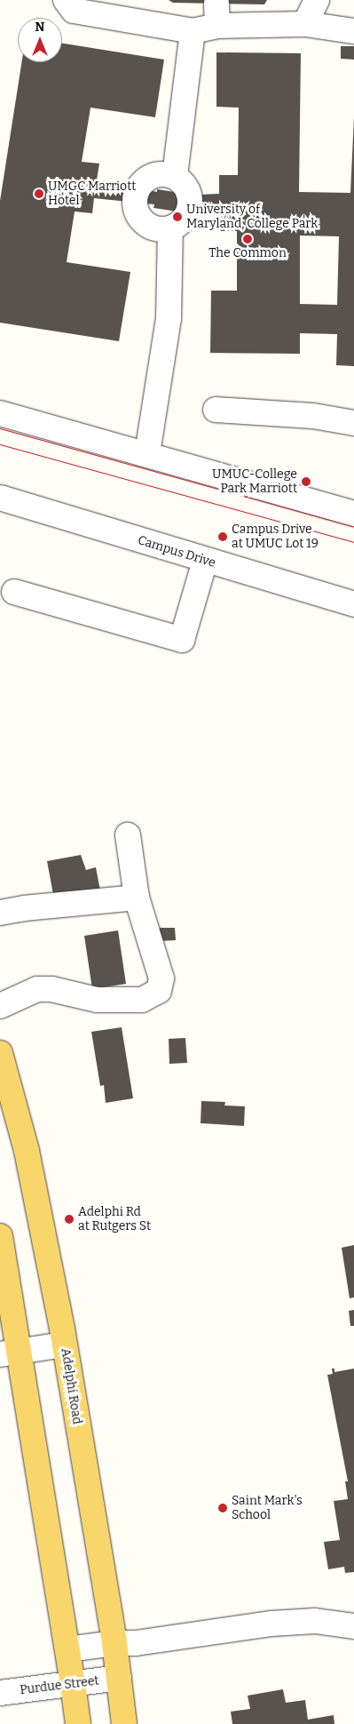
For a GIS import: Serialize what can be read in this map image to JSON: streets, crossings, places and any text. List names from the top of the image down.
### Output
{
  "streets": {
    "main road": ["Adelphi Road"],
    "street": ["Campus Drive", "Purdue Street"]
  },
  "crossings": [
    ["Adelphi Road", "Purdue Street"]
  ],
  "places": [
    "UMGC Marriott Hotel",
    "University of Maryland, College Park",
    "The Common",
    "UMUC-College Park Marriott",
    "Campus Drive at UMUC Lot 19",
    "Adelphi Rd at Rutgers St",
    "Saint Mark's School"
  ],
  "north": "top"
}
